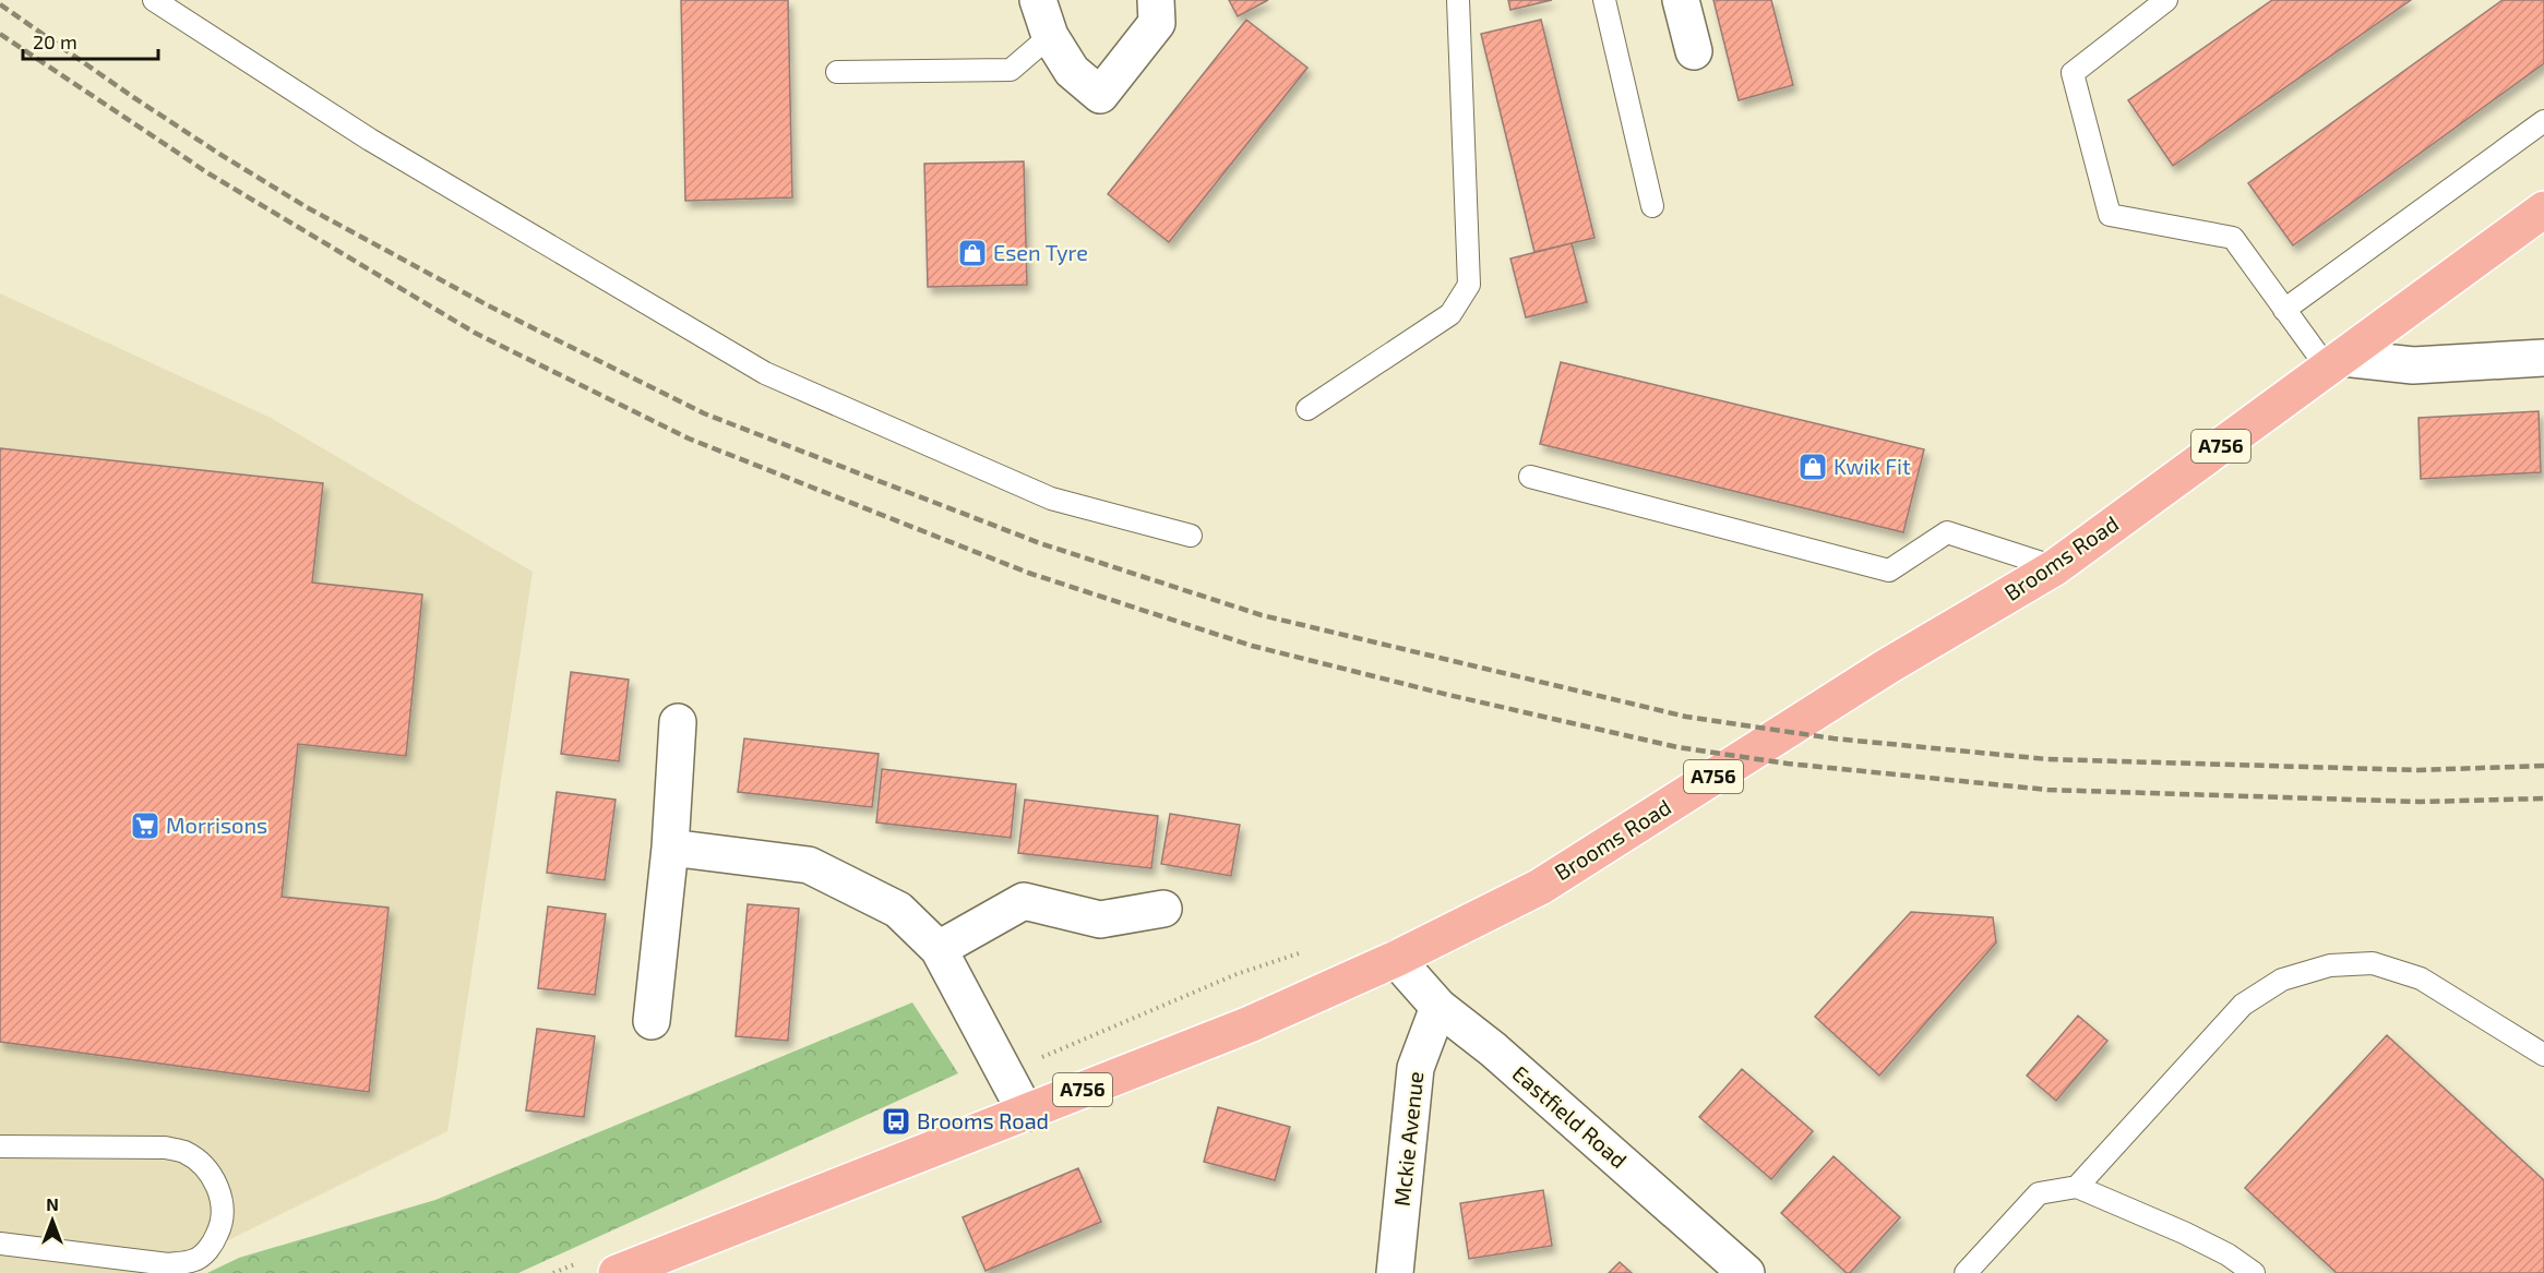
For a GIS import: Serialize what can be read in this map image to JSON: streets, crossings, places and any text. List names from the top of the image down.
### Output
{
  "streets": {
    "main road": ["A756", "Brooms Road"],
    "street": ["Eastfield Road", "Mckie Avenue"]
  },
  "crossings": [
    ["Brooms Road", "Eastfield Road"],
    ["Eastfield Road", "Mckie Avenue"]
  ],
  "places": {
    "shop": ["Esen Tyre", "Kwik Fit"],
    "supermarket": ["Morrisons"],
    "bus stop": ["Brooms Road"]
  },
  "scale_bar": "20 m",
  "north": "top"
}
